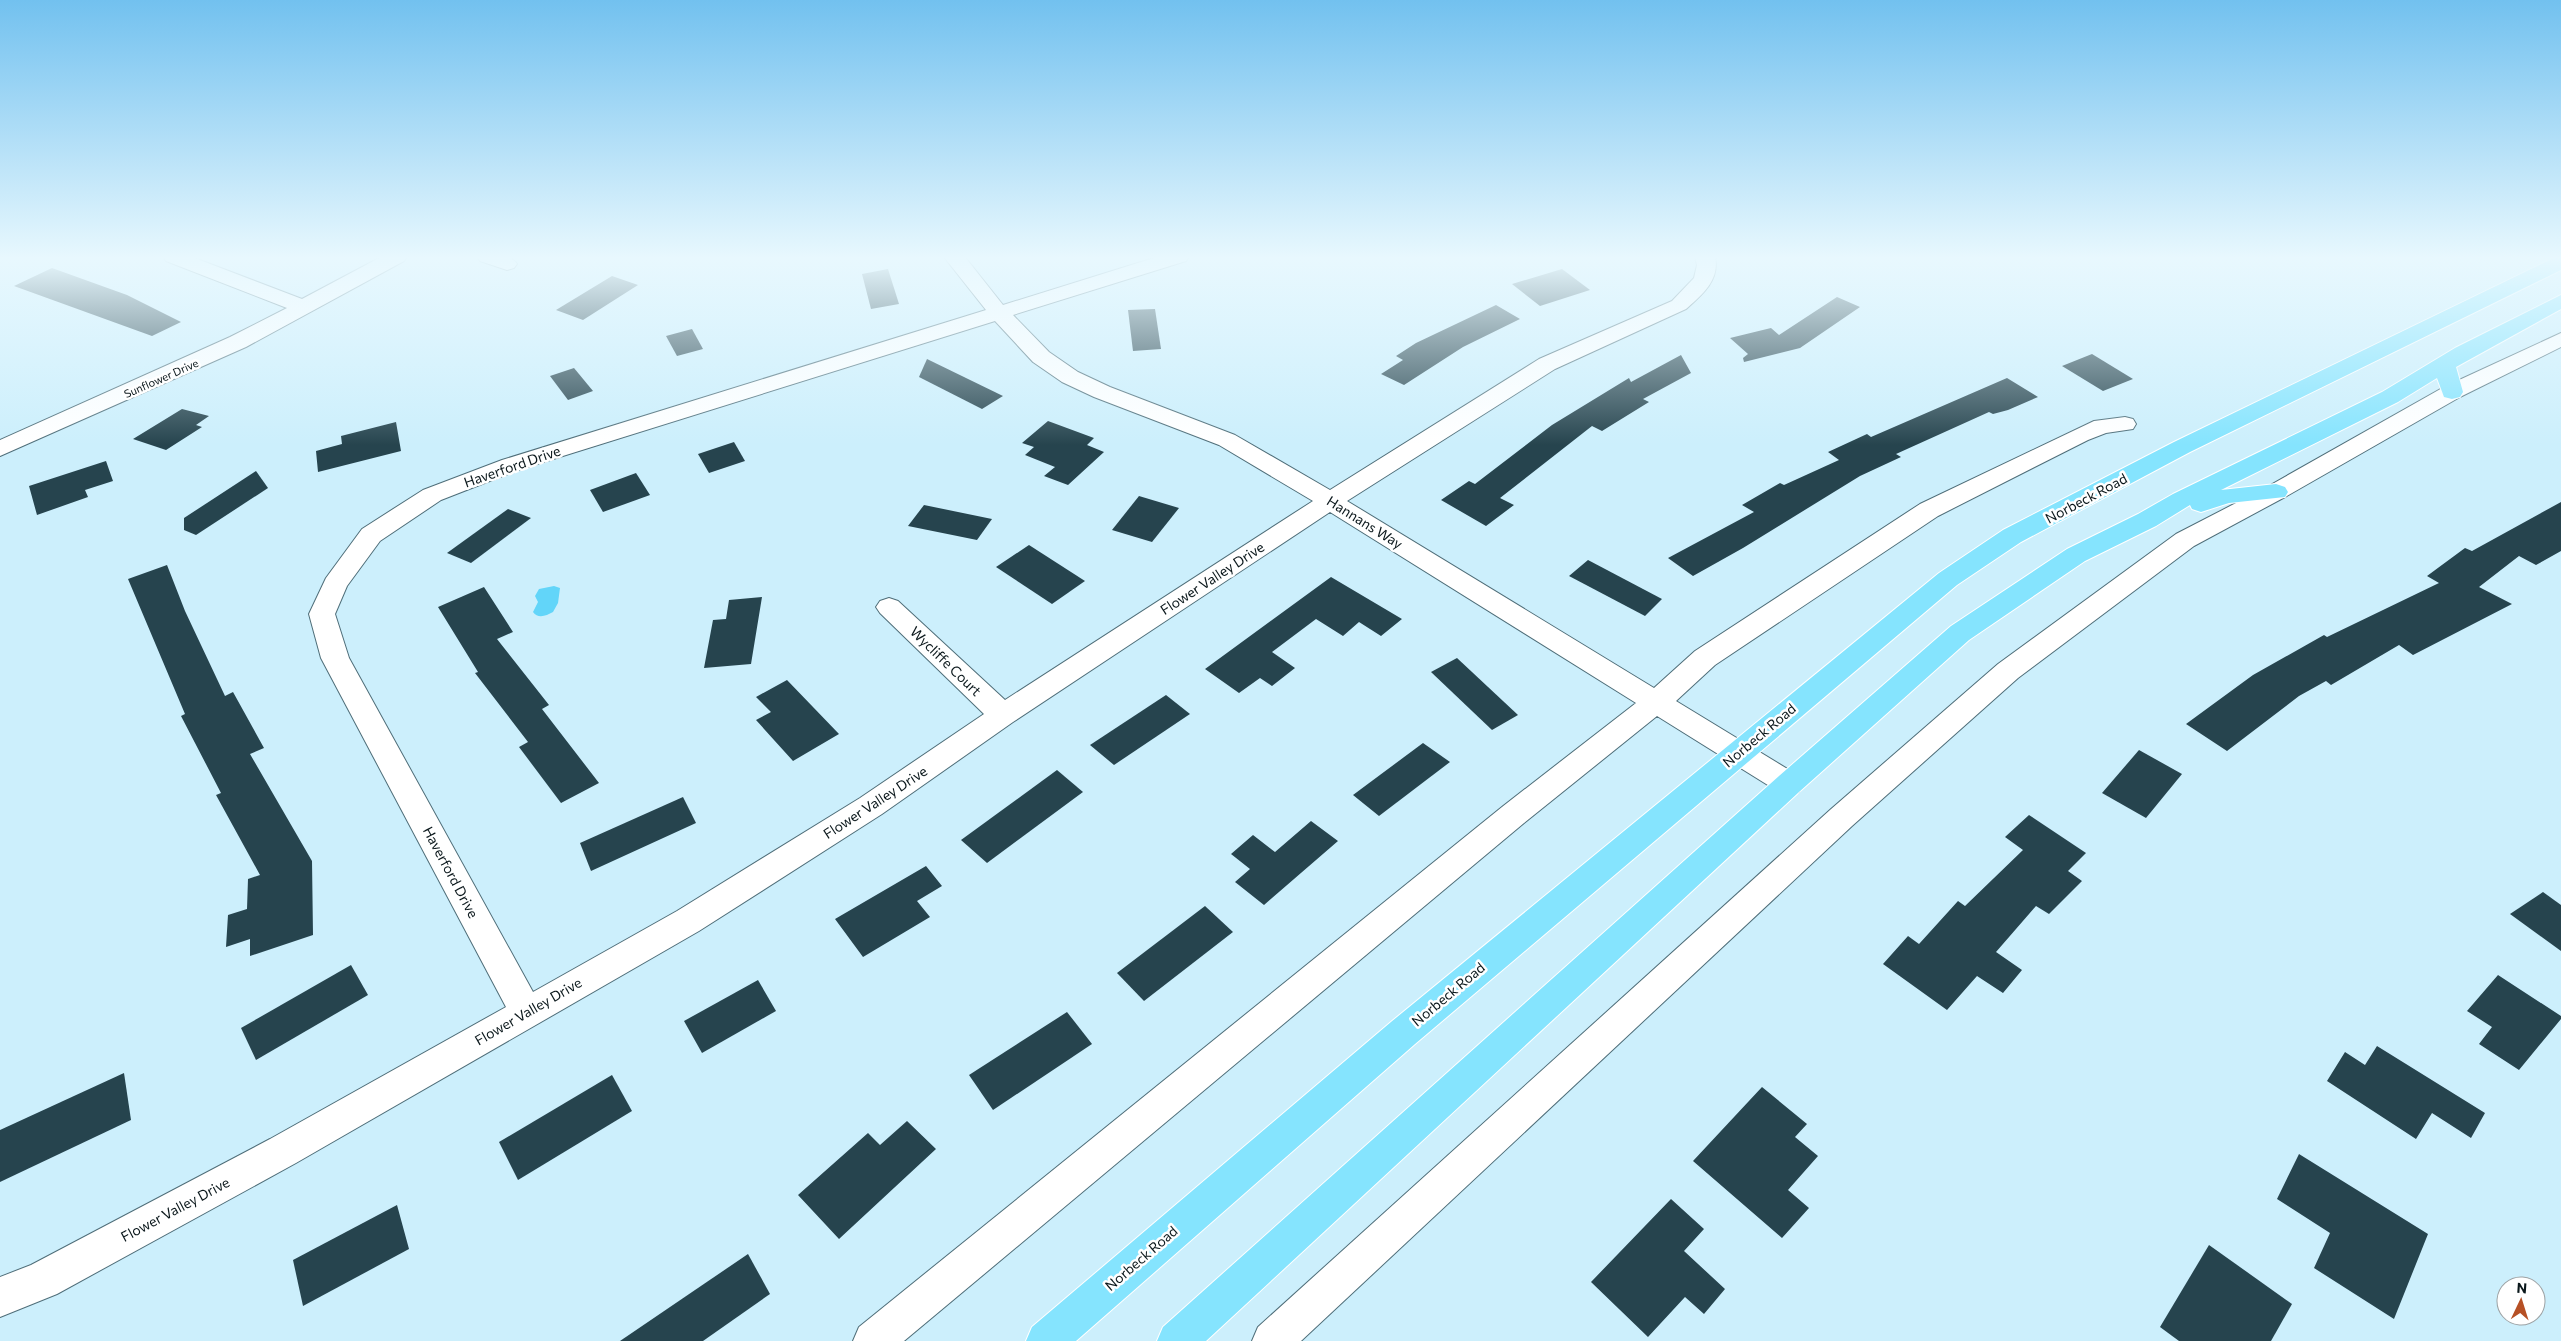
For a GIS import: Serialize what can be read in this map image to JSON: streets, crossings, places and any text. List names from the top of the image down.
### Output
{
  "streets": {
    "main road": ["Norbeck Road"],
    "street": [
      "Sunflower Drive",
      "Haverford Drive",
      "Hannans Way",
      "Flower Valley Drive",
      "Wycliffe Court"
    ]
  },
  "crossings": [
    ["Haverford Drive", "Flower Valley Drive"],
    ["Norbeck Road", "Hannans Way"],
    ["Hannans Way", "Flower Valley Drive"],
    ["Flower Valley Drive", "Wycliffe Court"]
  ],
  "north": "top"
}
